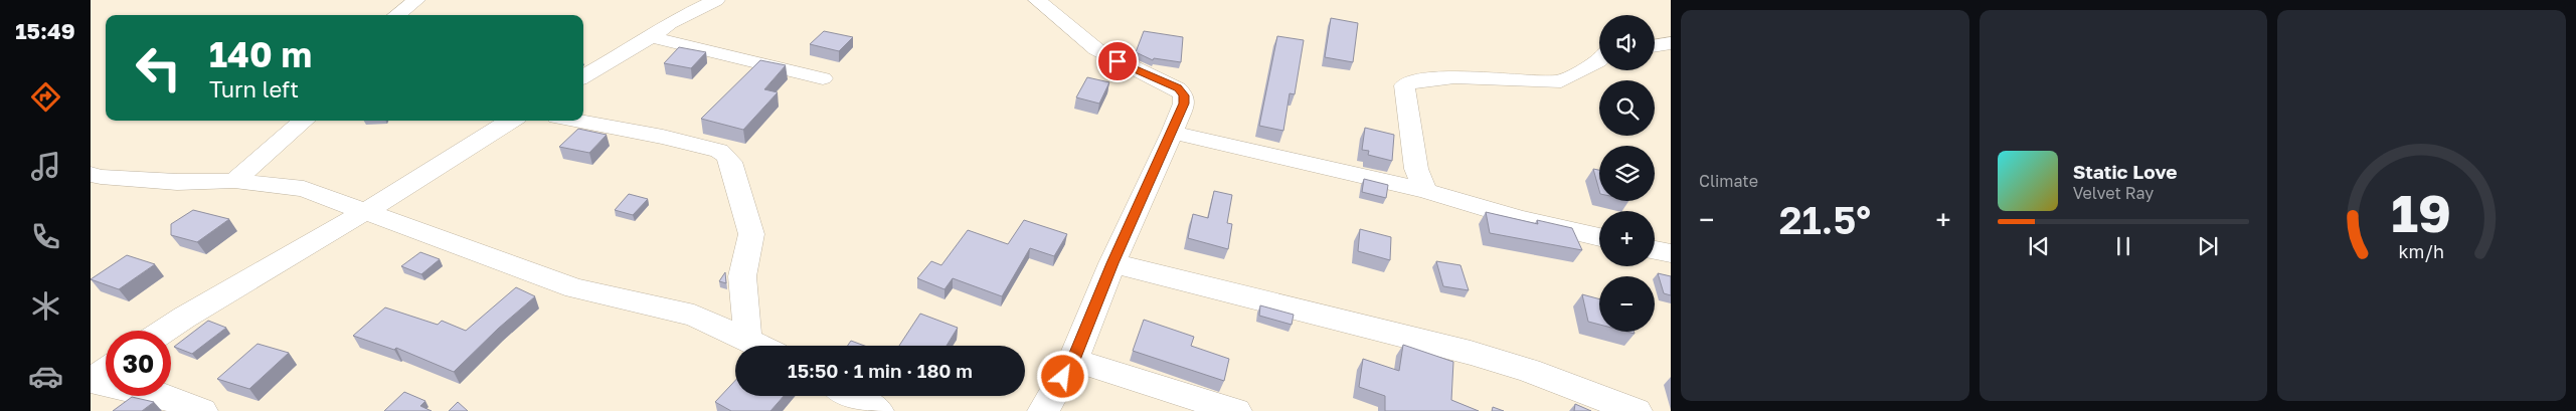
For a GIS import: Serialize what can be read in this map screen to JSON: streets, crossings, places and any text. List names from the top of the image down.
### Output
{
  "page": {
    "tabs": "15:49",
    "tile": "Climate",
    "map_buttons": ["+", "−"],
    "turn": ["140 m", "Turn left"],
    "song": ["Static Love", "Velvet Ray"],
    "heat": ["−", "21.5°", "+"],
    "limit": "30",
    "trip": "15:50 · 1 min · 180 m",
    "gauge": ["19", "km/h"]
  }
}
